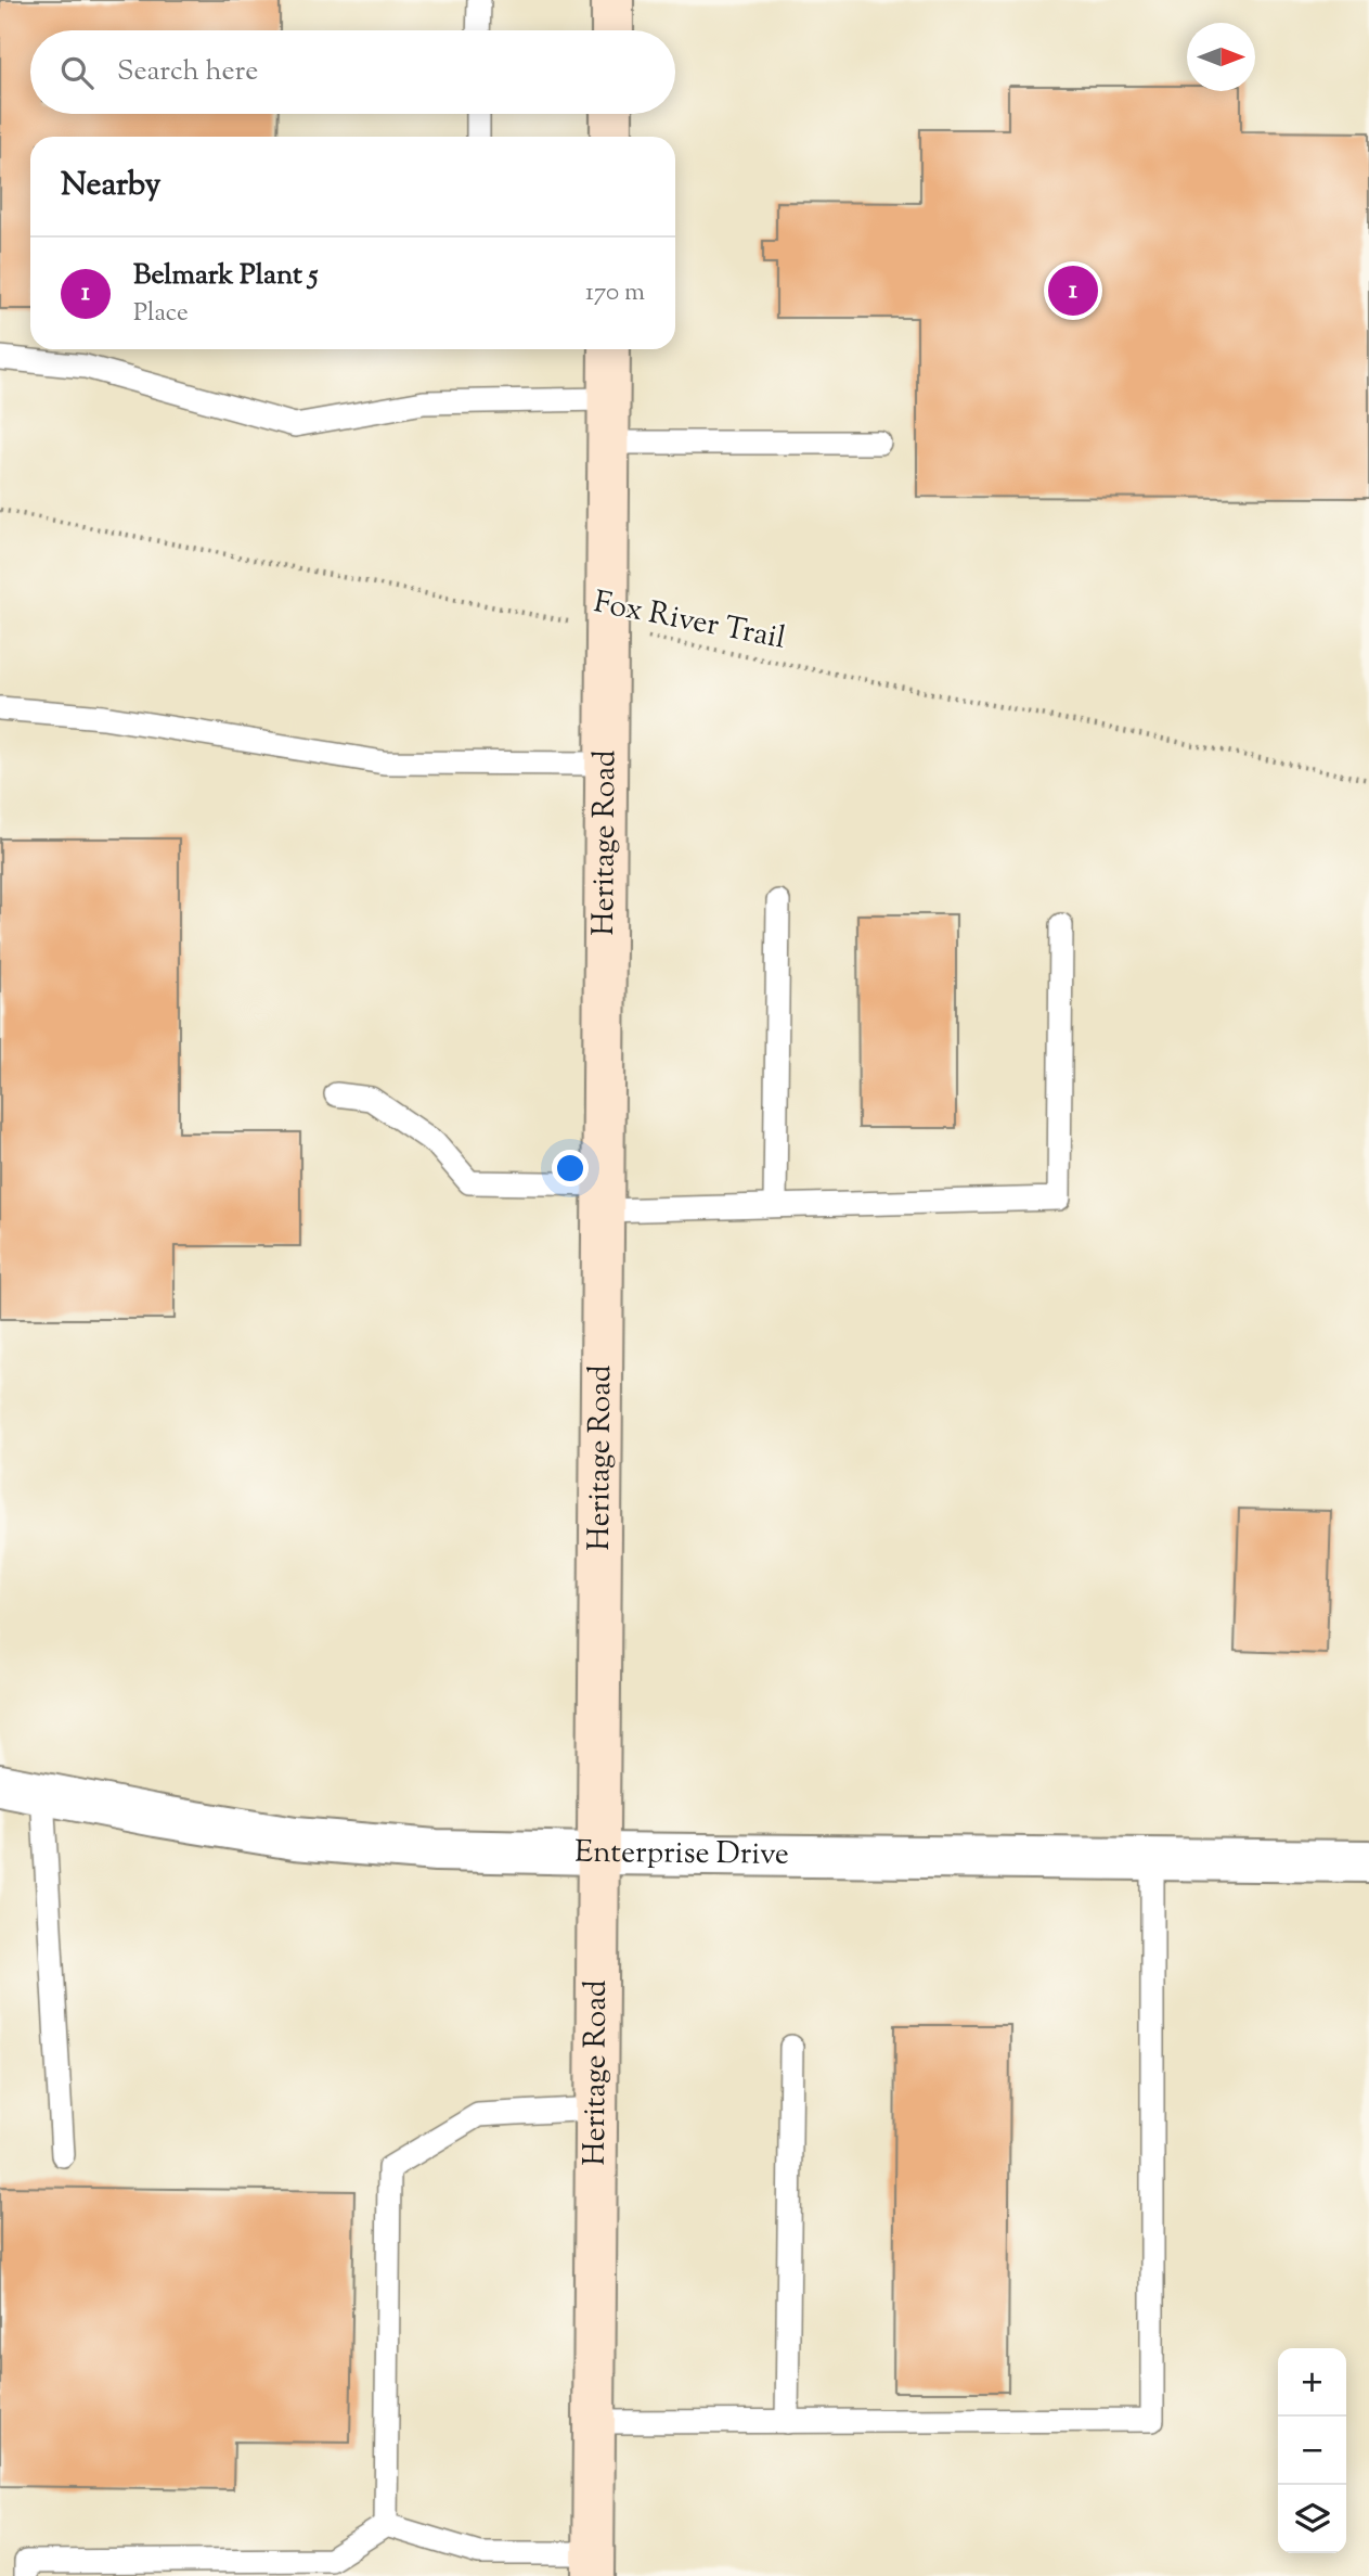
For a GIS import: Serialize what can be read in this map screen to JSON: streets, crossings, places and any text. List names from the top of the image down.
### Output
{
  "streets": {
    "main road": ["Heritage Road"],
    "street": ["Enterprise Drive"],
    "path": ["Fox River Trail"]
  },
  "crossings": [
    ["Fox River Trail", "Heritage Road"],
    ["Heritage Road", "Enterprise Drive"]
  ],
  "north": "right",
  "page": {
    "search": "Search here",
    "heading": "Nearby",
    "list": [
      {
        "mark": "1",
        "name": "Belmark Plant 5",
        "note": "Place",
        "value": "170 m"
      }
    ],
    "pins": "1",
    "map_buttons": ["+", "−"]
  }
}
